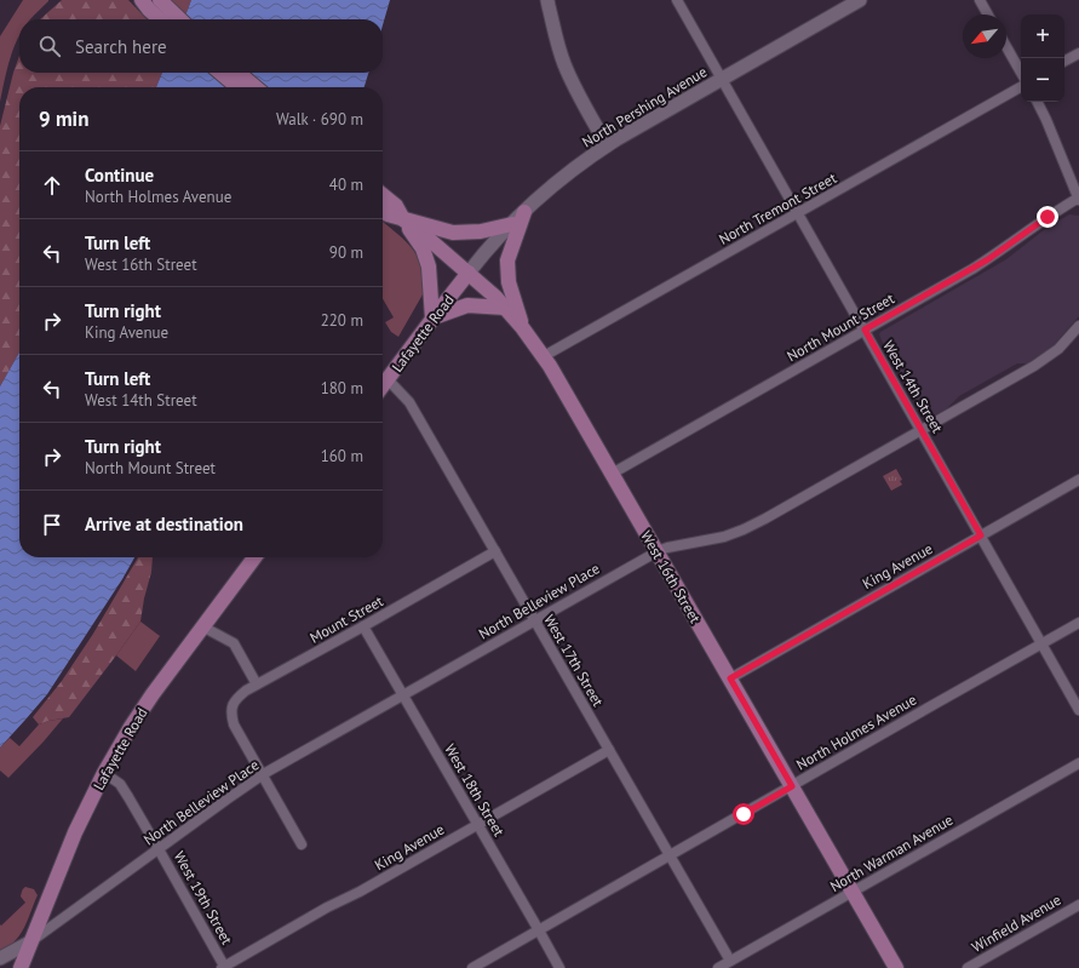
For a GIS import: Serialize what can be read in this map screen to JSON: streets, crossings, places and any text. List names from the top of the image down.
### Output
{
  "streets": {
    "main road": ["North Pershing Avenue", "Lafayette Road", "West 16th Street"],
    "street": [
      "North Tremont Street",
      "North Mount Street",
      "West 14th Street",
      "King Avenue",
      "North Belleview Place",
      "Mount Street",
      "West 17th Street",
      "North Holmes Avenue",
      "West 18th Street",
      "North Warman Avenue",
      "West 19th Street",
      "Winfield Avenue"
    ]
  },
  "crossings": [
    ["North Pershing Avenue", "Lafayette Road"],
    ["North Pershing Avenue", "West 14th Street"],
    ["North Pershing Avenue", "West 16th Street"],
    ["North Tremont Street", "West 14th Street"],
    ["North Tremont Street", "West 16th Street"],
    ["North Mount Street", "West 14th Street"],
    ["North Mount Street", "West 16th Street"],
    ["Lafayette Road", "West 16th Street"],
    ["Lafayette Road", "North Belleview Place"],
    ["Lafayette Road", "West 17th Street"],
    ["Lafayette Road", "West 19th Street"],
    ["West 14th Street", "King Avenue"],
    ["West 14th Street", "North Belleview Place"],
    ["West 14th Street", "North Holmes Avenue"],
    ["King Avenue", "West 16th Street"],
    ["King Avenue", "West 17th Street"],
    ["King Avenue", "West 18th Street"],
    ["King Avenue", "West 19th Street"],
    ["West 16th Street", "North Belleview Place"],
    ["West 16th Street", "North Holmes Avenue"],
    ["West 16th Street", "North Warman Avenue"],
    ["North Belleview Place", "Mount Street"],
    ["North Belleview Place", "West 17th Street"],
    ["North Belleview Place", "West 18th Street"],
    ["North Belleview Place", "West 19th Street"],
    ["Mount Street", "West 17th Street"],
    ["Mount Street", "West 18th Street"],
    ["West 17th Street", "North Holmes Avenue"],
    ["West 17th Street", "North Warman Avenue"],
    ["North Holmes Avenue", "West 18th Street"]
  ],
  "north": "bottom left",
  "page": {
    "map_buttons": ["+", "−"],
    "search": "Search here",
    "heading": ["9 min", "Walk · 690 m"],
    "list": [
      ["Continue", "North Holmes Avenue", "40 m"],
      ["Turn left", "West 16th Street", "90 m"],
      ["Turn right", "King Avenue", "220 m"],
      ["Turn left", "West 14th Street", "180 m"],
      ["Turn right", "North Mount Street", "160 m"],
      "Arrive at destination"
    ]
  }
}
